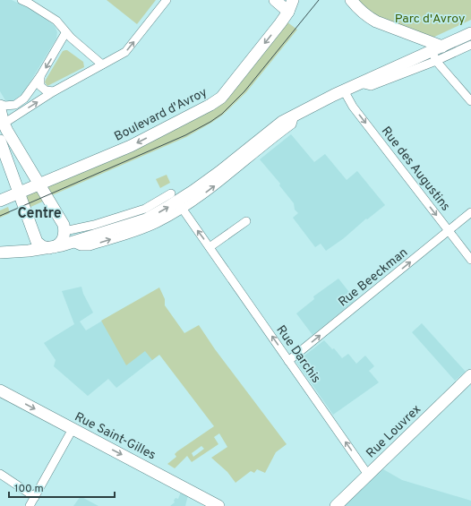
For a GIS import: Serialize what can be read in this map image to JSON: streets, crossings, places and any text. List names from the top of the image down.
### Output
{
  "streets": {
    "street": [
      "Boulevard d'Avroy",
      "Rue des Augustins",
      "Rue Beeckman",
      "Rue Darchis",
      "Rue Louvrex",
      "Rue Saint-Gilles"
    ]
  },
  "crossings": [
    ["Rue des Augustins", "Rue Beeckman"],
    ["Rue Beeckman", "Rue Darchis"],
    ["Rue Darchis", "Rue Louvrex"]
  ],
  "one_way": [
    "Rue des Augustins",
    "Rue Beeckman",
    "Rue Darchis",
    "Rue Saint-Gilles"
  ],
  "districts": ["Centre"],
  "parks": ["Parc d'Avroy"],
  "scale_bar": "100 m"
}
